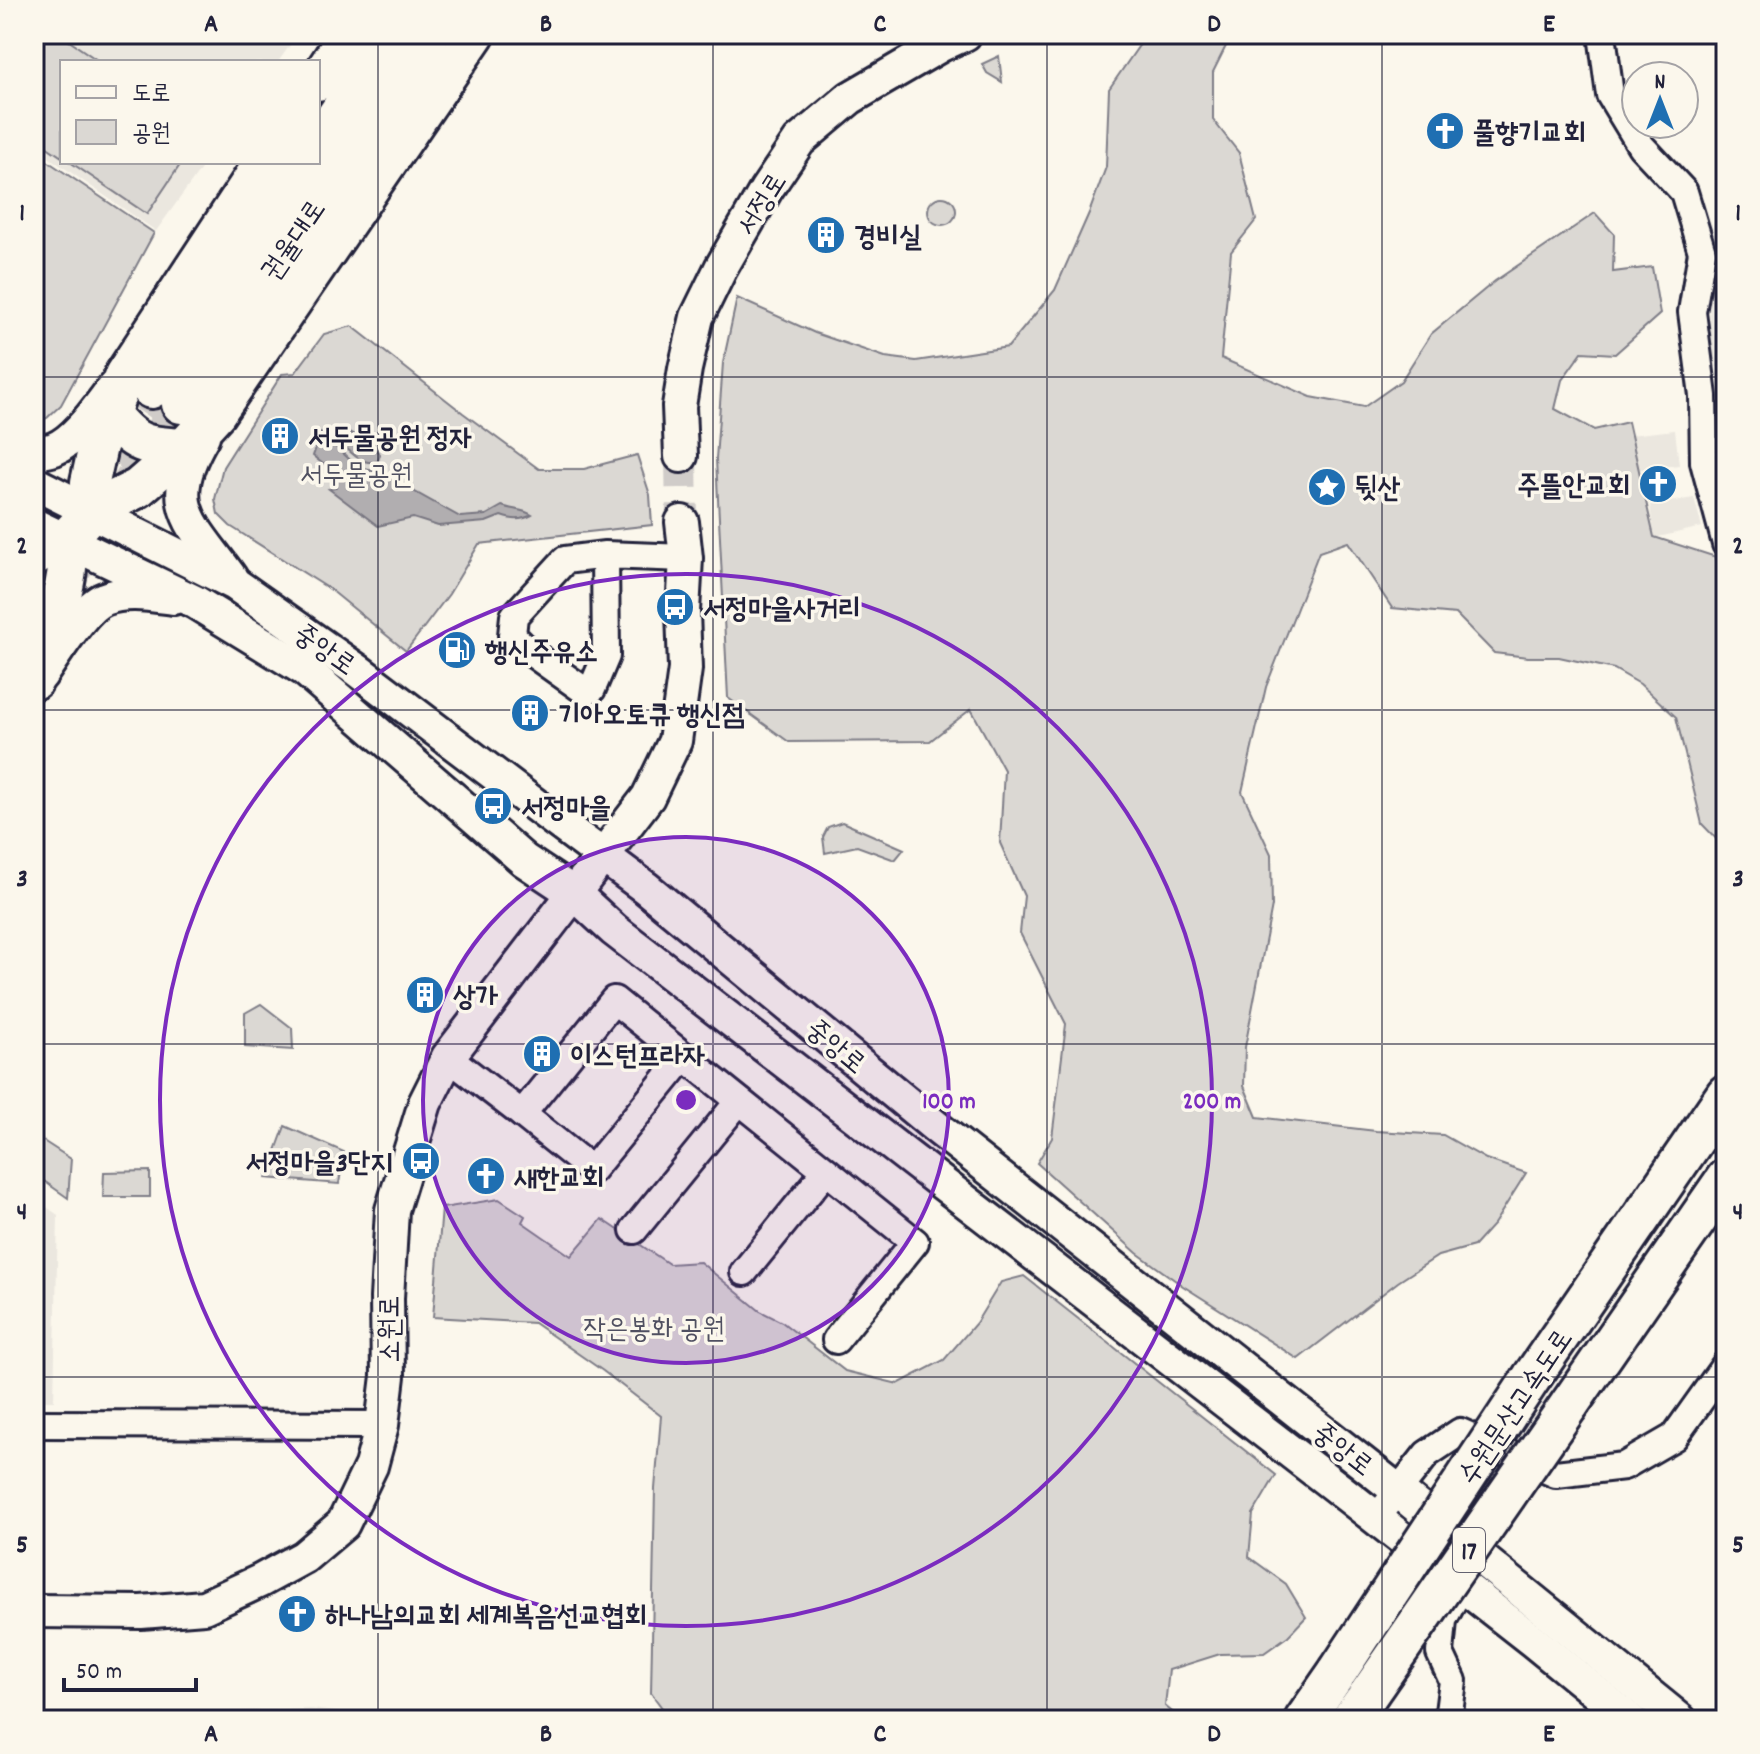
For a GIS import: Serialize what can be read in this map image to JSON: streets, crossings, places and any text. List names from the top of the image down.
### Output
{
  "streets": {
    "highway": ["권율대로", "수원문산고속도로", "17"],
    "main road": ["서정로", "중앙로", "소원로"]
  },
  "crossings": [
    ["중앙로", "소원로"]
  ],
  "parks": ["서두물공원", "작은봉화 공원"],
  "places": {
    "church": [
      "풀향기교회",
      "주뜰안교회",
      "새한교회",
      "하나남의교회 세계복음선교협회"
    ],
    "building": [
      "경비실",
      "서두물공원 정자",
      "기아오토큐 행신점",
      "상가",
      "이스턴프라자"
    ],
    "place": ["뒷산"],
    "bus stop": ["서정마을사거리", "서정마을", "서정마을3단지"],
    "fuel station": ["행신주유소"]
  },
  "legend": ["도로", "공원"],
  "scale_bar": "50 m",
  "north": "top",
  "grid": {
    "columns": [
      "A",
      "B",
      "C",
      "D",
      "E"
    ],
    "rows": [
      "1",
      "2",
      "3",
      "4",
      "5"
    ]
  },
  "rings": ["100 m", "200 m"]
}
